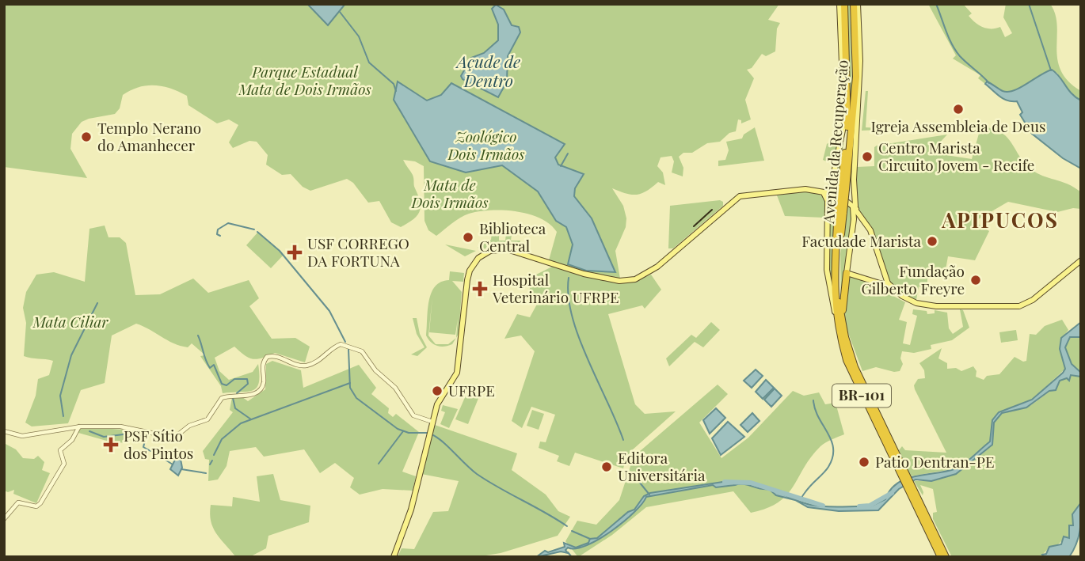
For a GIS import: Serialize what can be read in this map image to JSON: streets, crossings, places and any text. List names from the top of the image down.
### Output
{
  "streets": {
    "highway": ["Avenida da Recuperação", "BR-101"]
  },
  "districts": ["APIPUCOS"],
  "water": ["Açude de Dentro"],
  "parks": [
    "Parque Estadual Mata de Dois Irmãos",
    "Zoológico Dois Irmãos",
    "Mata de Dois Irmãos",
    "Mata Ciliar"
  ],
  "places": {
    "other": [
      "Igreja Assembleia de Deus",
      "Templo Nerano do Amanhecer",
      "Centro Marista Circuito Jovem - Recife",
      "Biblioteca Central",
      "Facudade Marista",
      "Fundação Gilberto Freyre",
      "UFRPE",
      "Patio Dentran-PE",
      "Editora Universitária"
    ],
    "health": ["USF CORREGO DA FORTUNA", "Hospital Veterinário UFRPE", "PSF Sítio dos Pintos"]
  }
}
